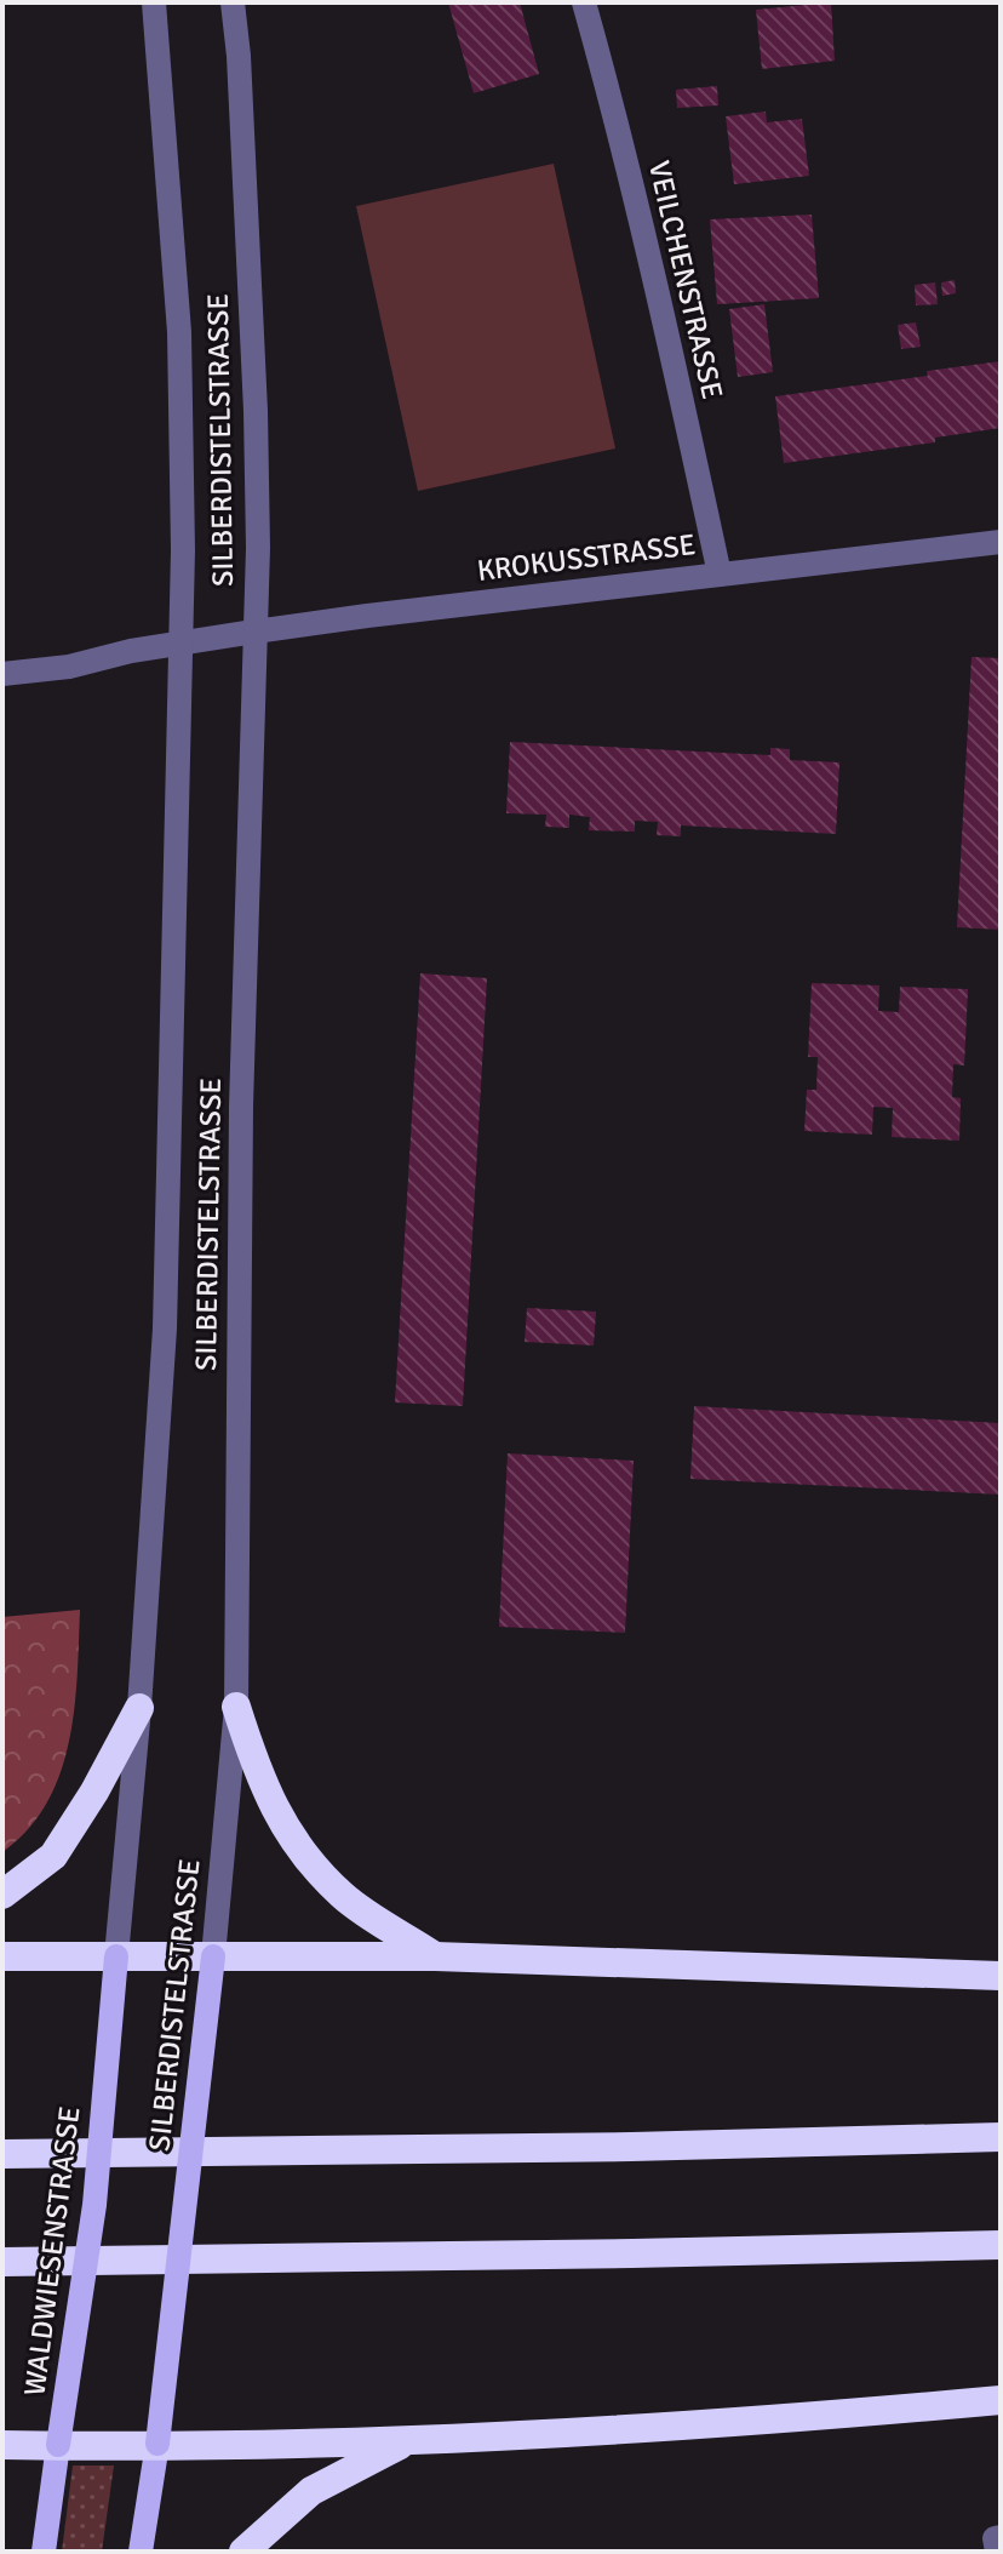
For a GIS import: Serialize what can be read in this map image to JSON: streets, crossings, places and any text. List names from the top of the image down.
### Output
{
  "streets": {
    "main road": ["SILBERDISTELSTRASSE", "WALDWIESENSTRASSE"],
    "street": ["VEILCHENSTRASSE", "KROKUSSTRASSE"]
  },
  "crossings": [
    ["VEILCHENSTRASSE", "KROKUSSTRASSE"],
    ["SILBERDISTELSTRASSE", "KROKUSSTRASSE"],
    ["SILBERDISTELSTRASSE", "WALDWIESENSTRASSE"]
  ]
}
